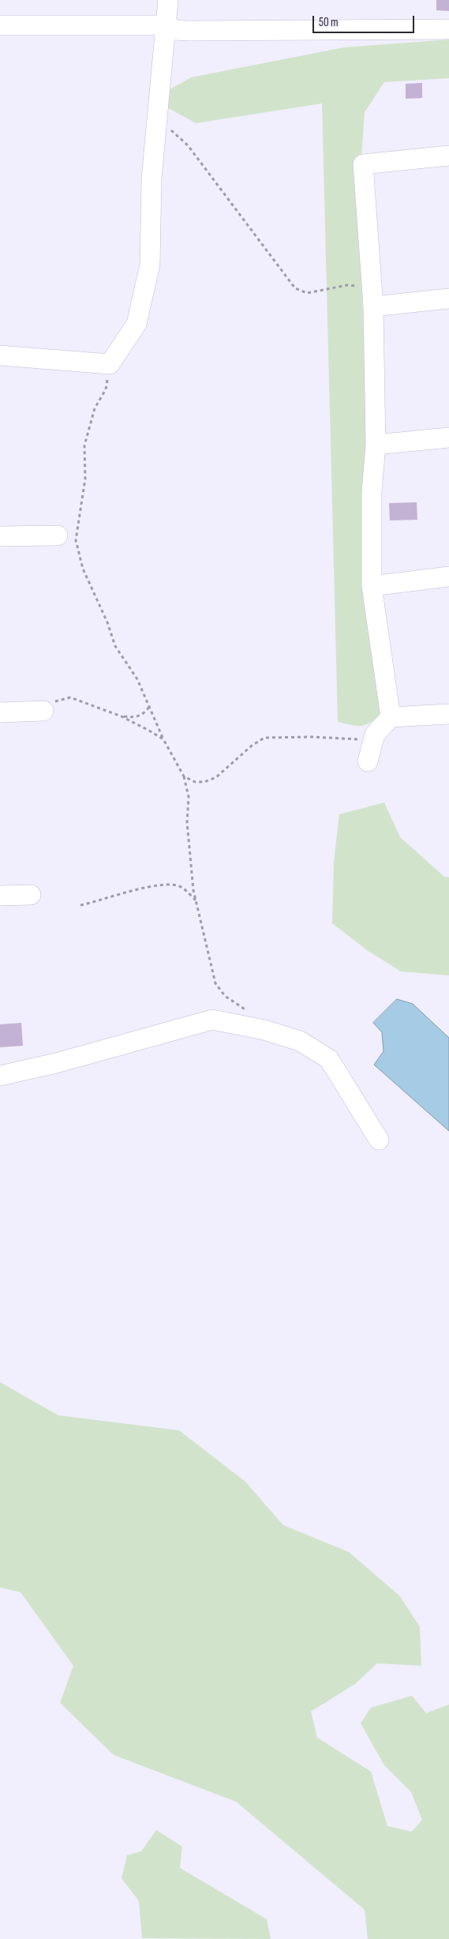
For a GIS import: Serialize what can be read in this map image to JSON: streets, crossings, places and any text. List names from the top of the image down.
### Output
{
  "scale_bar": "50 m"
}
